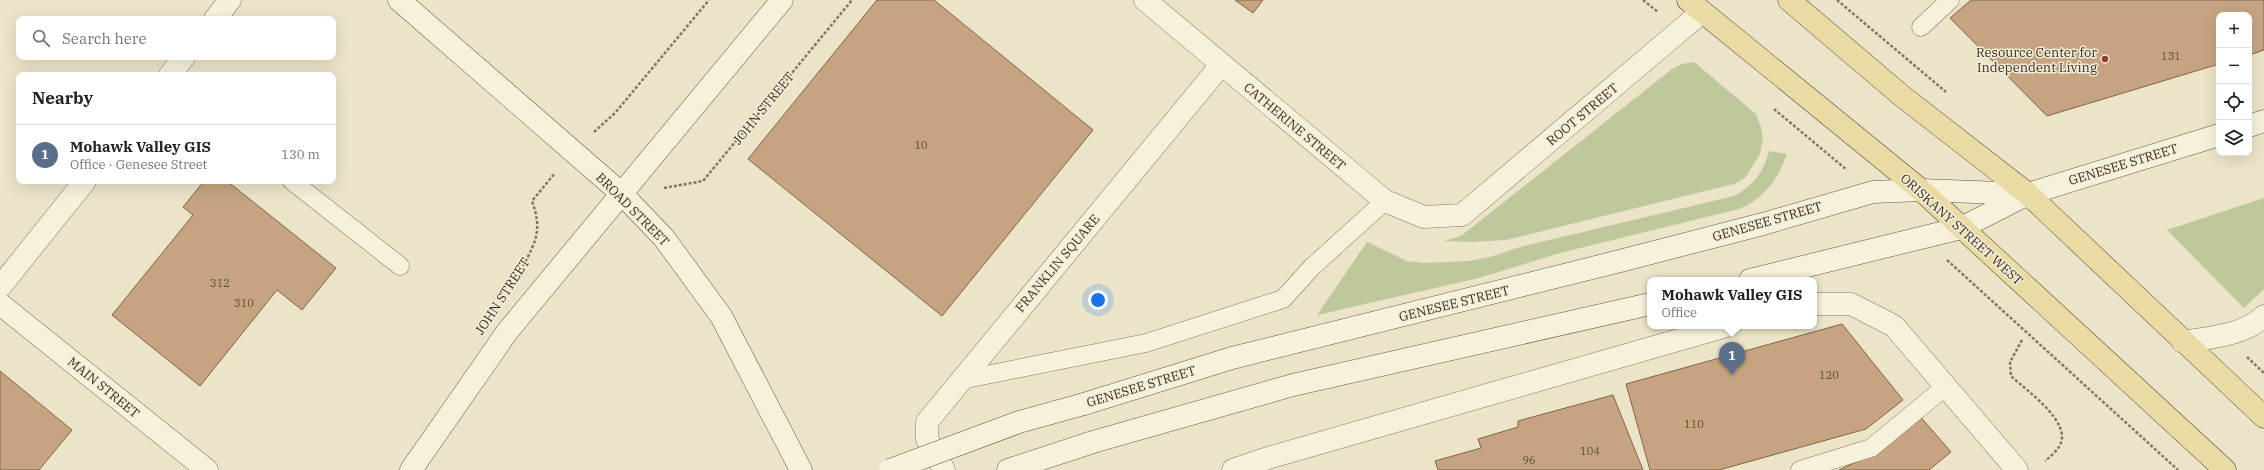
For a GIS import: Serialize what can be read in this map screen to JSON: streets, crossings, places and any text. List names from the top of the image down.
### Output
{
  "streets": {
    "main road": [
      "ROOT STREET",
      "CATHERINE STREET",
      "GENESEE STREET",
      "BROAD STREET",
      "ORISKANY STREET WEST",
      "FRANKLIN SQUARE",
      "MAIN STREET"
    ],
    "path": ["JOHN STREET"]
  },
  "crossings": [
    ["JOHN STREET", "BROAD STREET"],
    ["ROOT STREET", "CATHERINE STREET"],
    ["ROOT STREET", "ORISKANY STREET WEST"],
    ["CATHERINE STREET", "FRANKLIN SQUARE"],
    ["GENESEE STREET", "ORISKANY STREET WEST"]
  ],
  "places": ["Resource Center for Independent Living"],
  "house_numbers": [
    "131",
    "10",
    "312",
    "310",
    "120",
    "110",
    "104",
    "96"
  ],
  "page": {
    "map_buttons": ["+", "−"],
    "search": "Search here",
    "heading": "Nearby",
    "list": [
      {
        "mark": "1",
        "name": "Mohawk Valley GIS",
        "note": "Office · Genesee Street",
        "value": "130 m"
      }
    ],
    "popup": ["Mohawk Valley GIS", "Office"],
    "pins": "1"
  }
}
